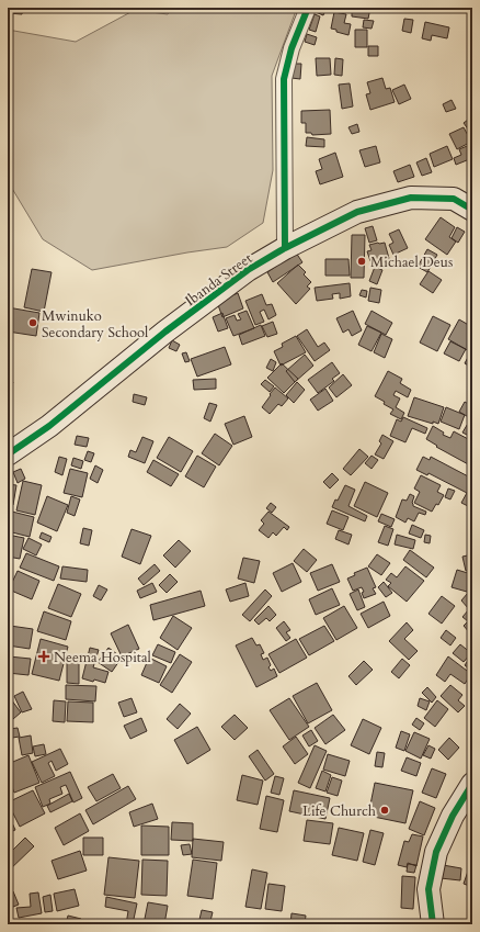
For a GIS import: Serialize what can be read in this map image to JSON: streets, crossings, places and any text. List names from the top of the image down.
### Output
{
  "streets": {
    "street": ["Ibanda Street"]
  },
  "places": {
    "other": ["Michael Deus", "Mwinuko Secondary School", "Life Church"],
    "health": ["Neema Hospital"]
  }
}
